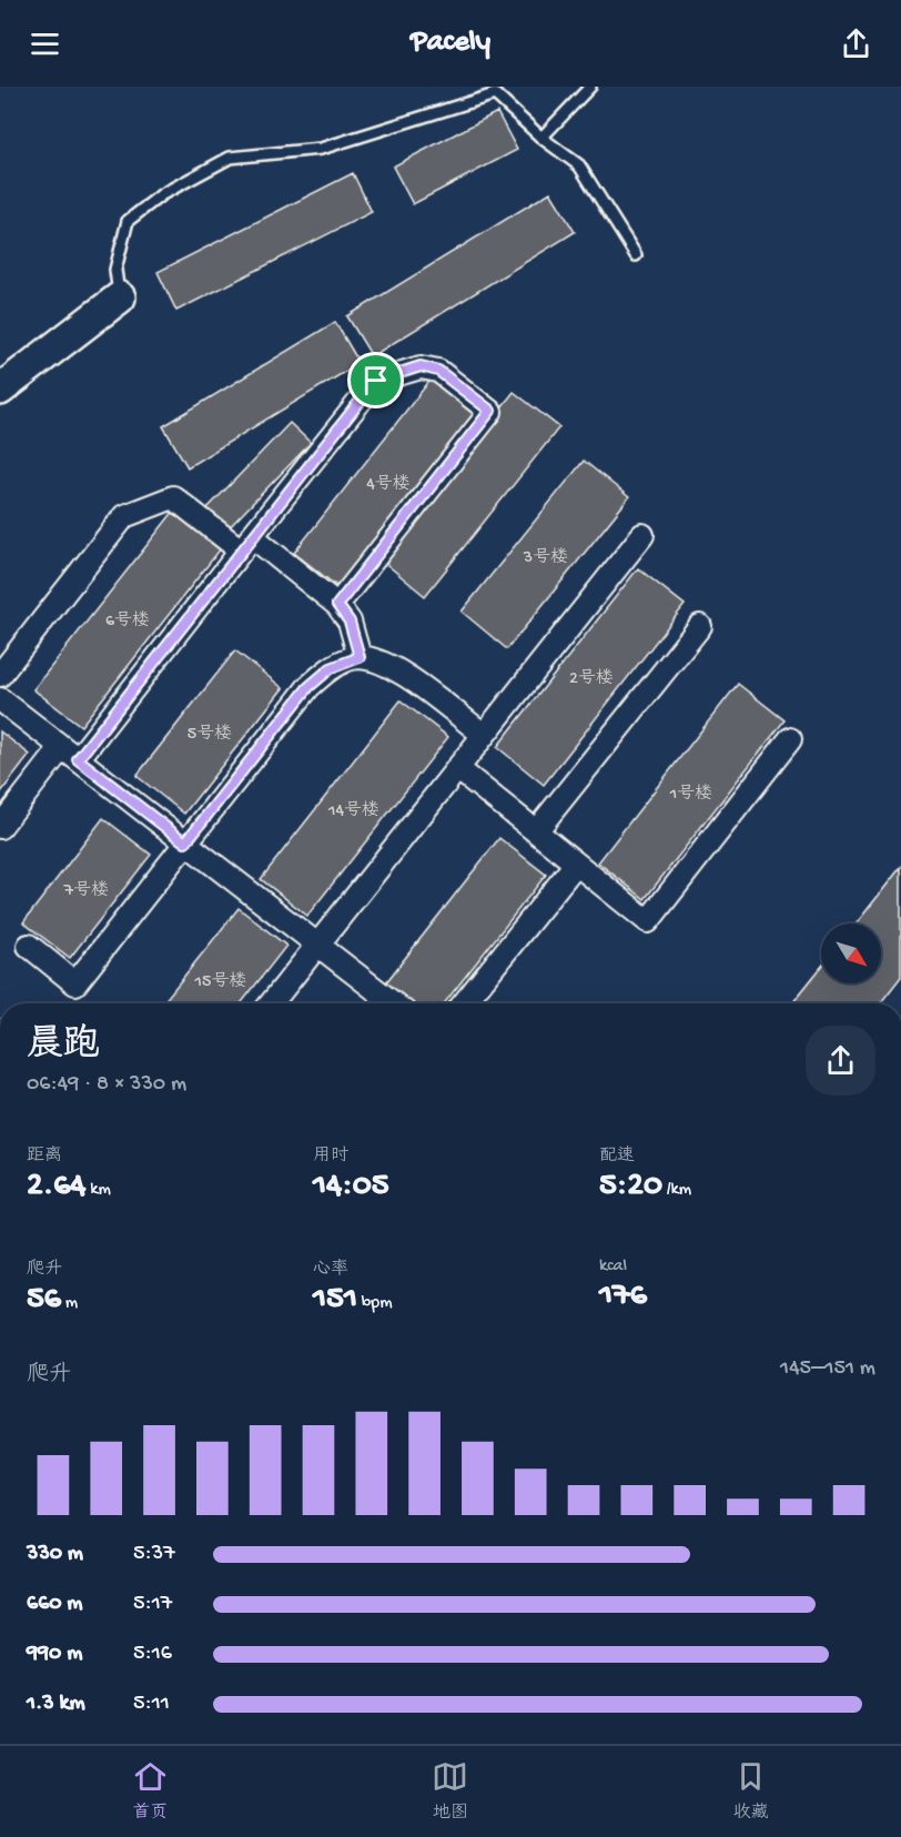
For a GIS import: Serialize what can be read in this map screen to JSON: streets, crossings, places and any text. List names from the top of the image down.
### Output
{
  "house_numbers": [
    "4号楼",
    "3号楼",
    "6号楼",
    "2号楼",
    "5号楼",
    "1号楼",
    "14号楼",
    "7号楼",
    "15号楼"
  ],
  "north": "bottom right",
  "page": {
    "header": "Pacely",
    "heading": ["晨跑", "06:49 · 8 × 330 m"],
    "stats": [
      ["距离", "2.64 km"],
      ["用时", "14:05"],
      ["配速", "5:20 /km"],
      ["爬升", "56 m"],
      ["心率", "151 bpm"],
      ["kcal", "176"]
    ],
    "chart": ["爬升", "145–151 m"],
    "list": [
      {
        "name": "330 m",
        "note": "5:37"
      },
      {
        "name": "660 m",
        "note": "5:17"
      },
      {
        "name": "990 m",
        "note": "5:16"
      },
      {
        "name": "1.3 km",
        "note": "5:11"
      }
    ],
    "tabs": ["首页", "地图", "收藏"]
  }
}
